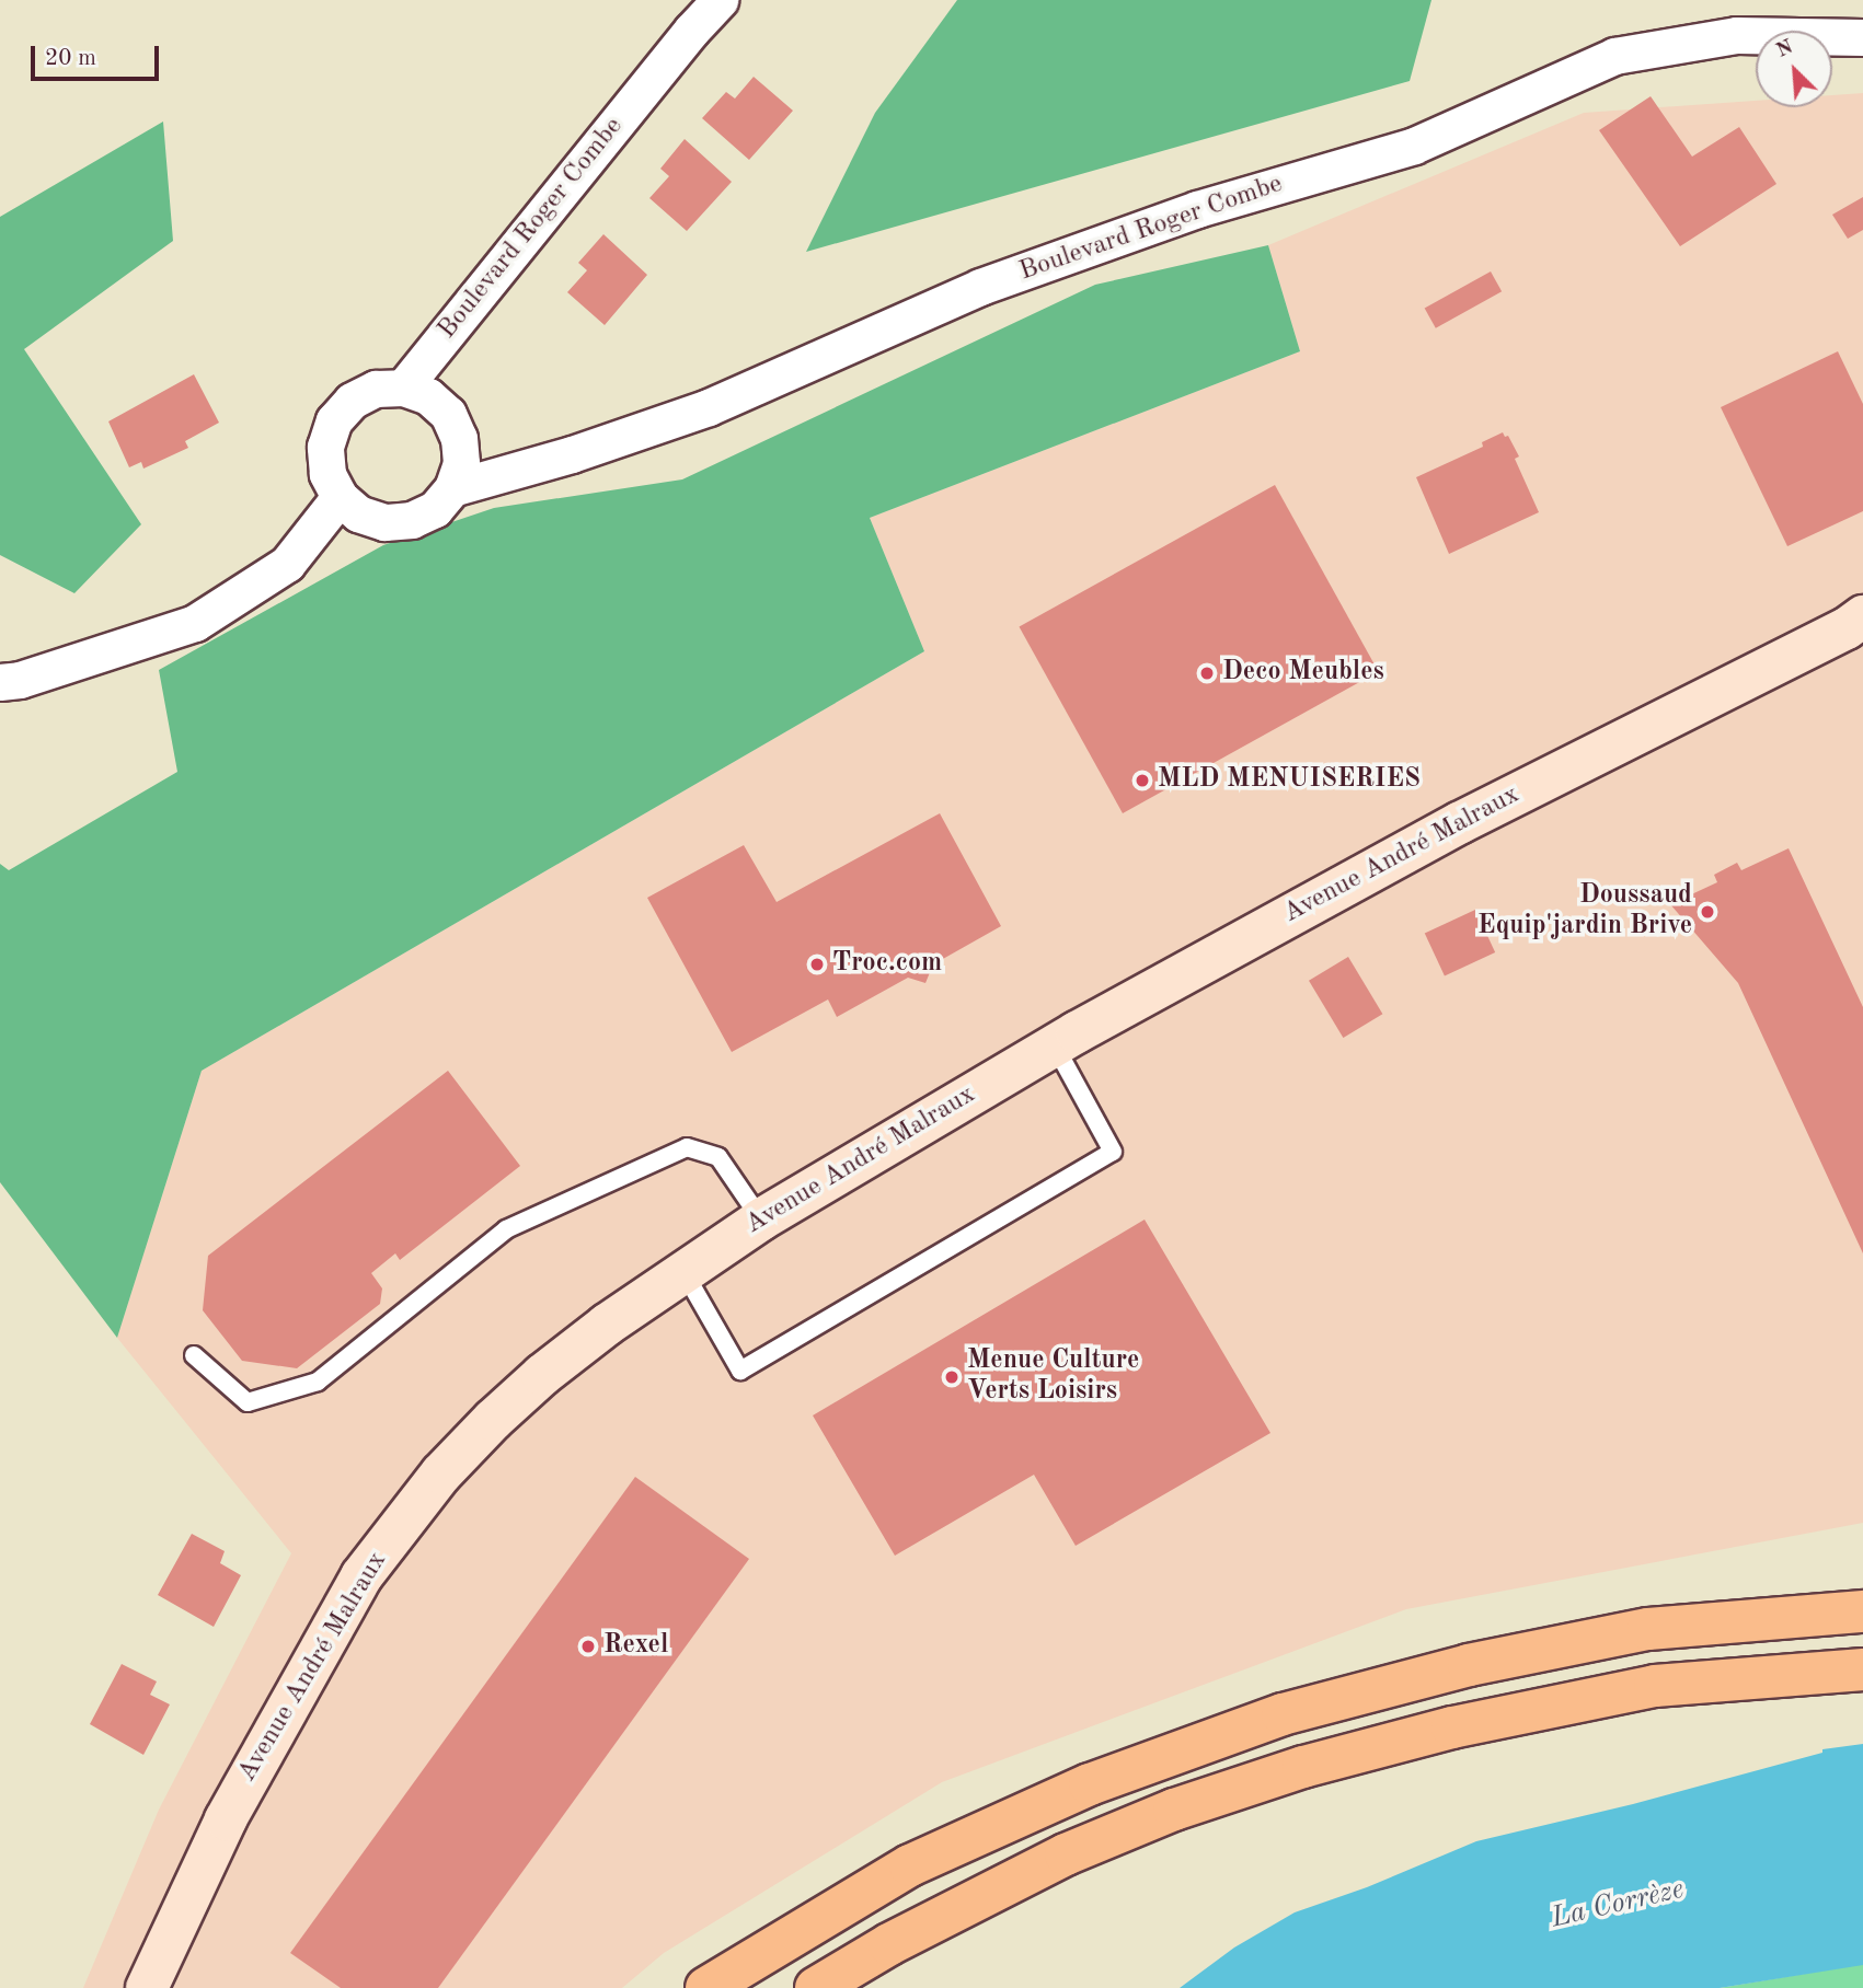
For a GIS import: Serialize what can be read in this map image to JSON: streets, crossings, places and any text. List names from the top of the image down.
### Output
{
  "streets": {
    "street": ["Boulevard Roger Combe", "Avenue André Malraux"]
  },
  "water": ["La Corrèze"],
  "places": [
    "Deco Meubles",
    "MLD MENUISERIES",
    "Doussaud Equip'jardin Brive",
    "Troc.com",
    "Menue Culture Verts Loisirs",
    "Rexel"
  ],
  "scale_bar": "20 m",
  "north": "top left"
}
